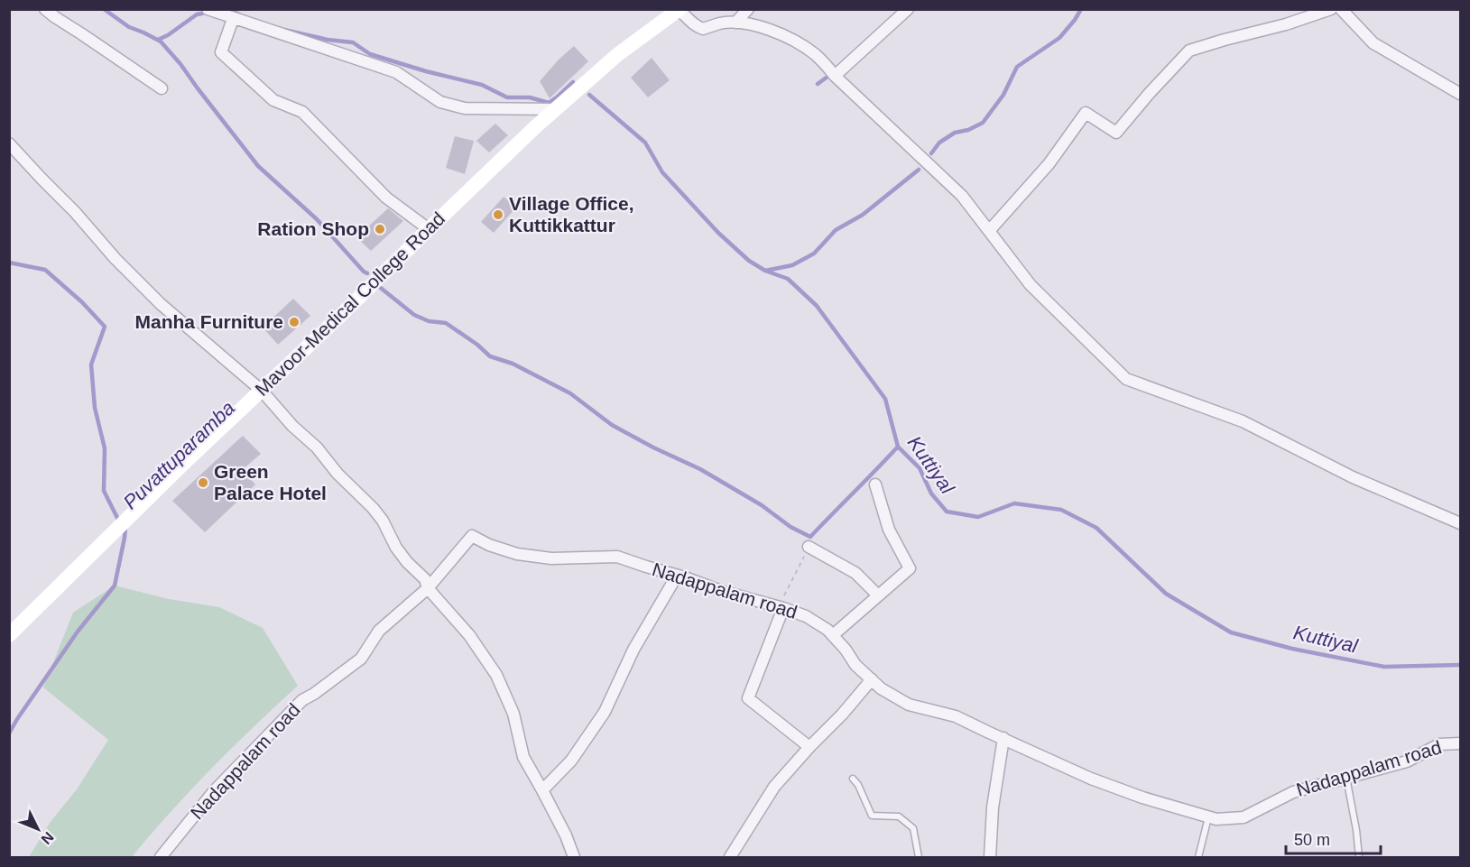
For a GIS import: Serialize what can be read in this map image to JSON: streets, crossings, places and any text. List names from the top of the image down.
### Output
{
  "streets": {
    "main road": ["Mavoor-Medical College Road"],
    "street": ["Nadappalam road"]
  },
  "water": ["Puvattuparamba", "Kuttiyal"],
  "places": [
    "Village Office, Kuttikkattur",
    "Ration Shop",
    "Manha Furniture",
    "Green Palace Hotel"
  ],
  "scale_bar": "50 m",
  "north": "bottom right"
}
